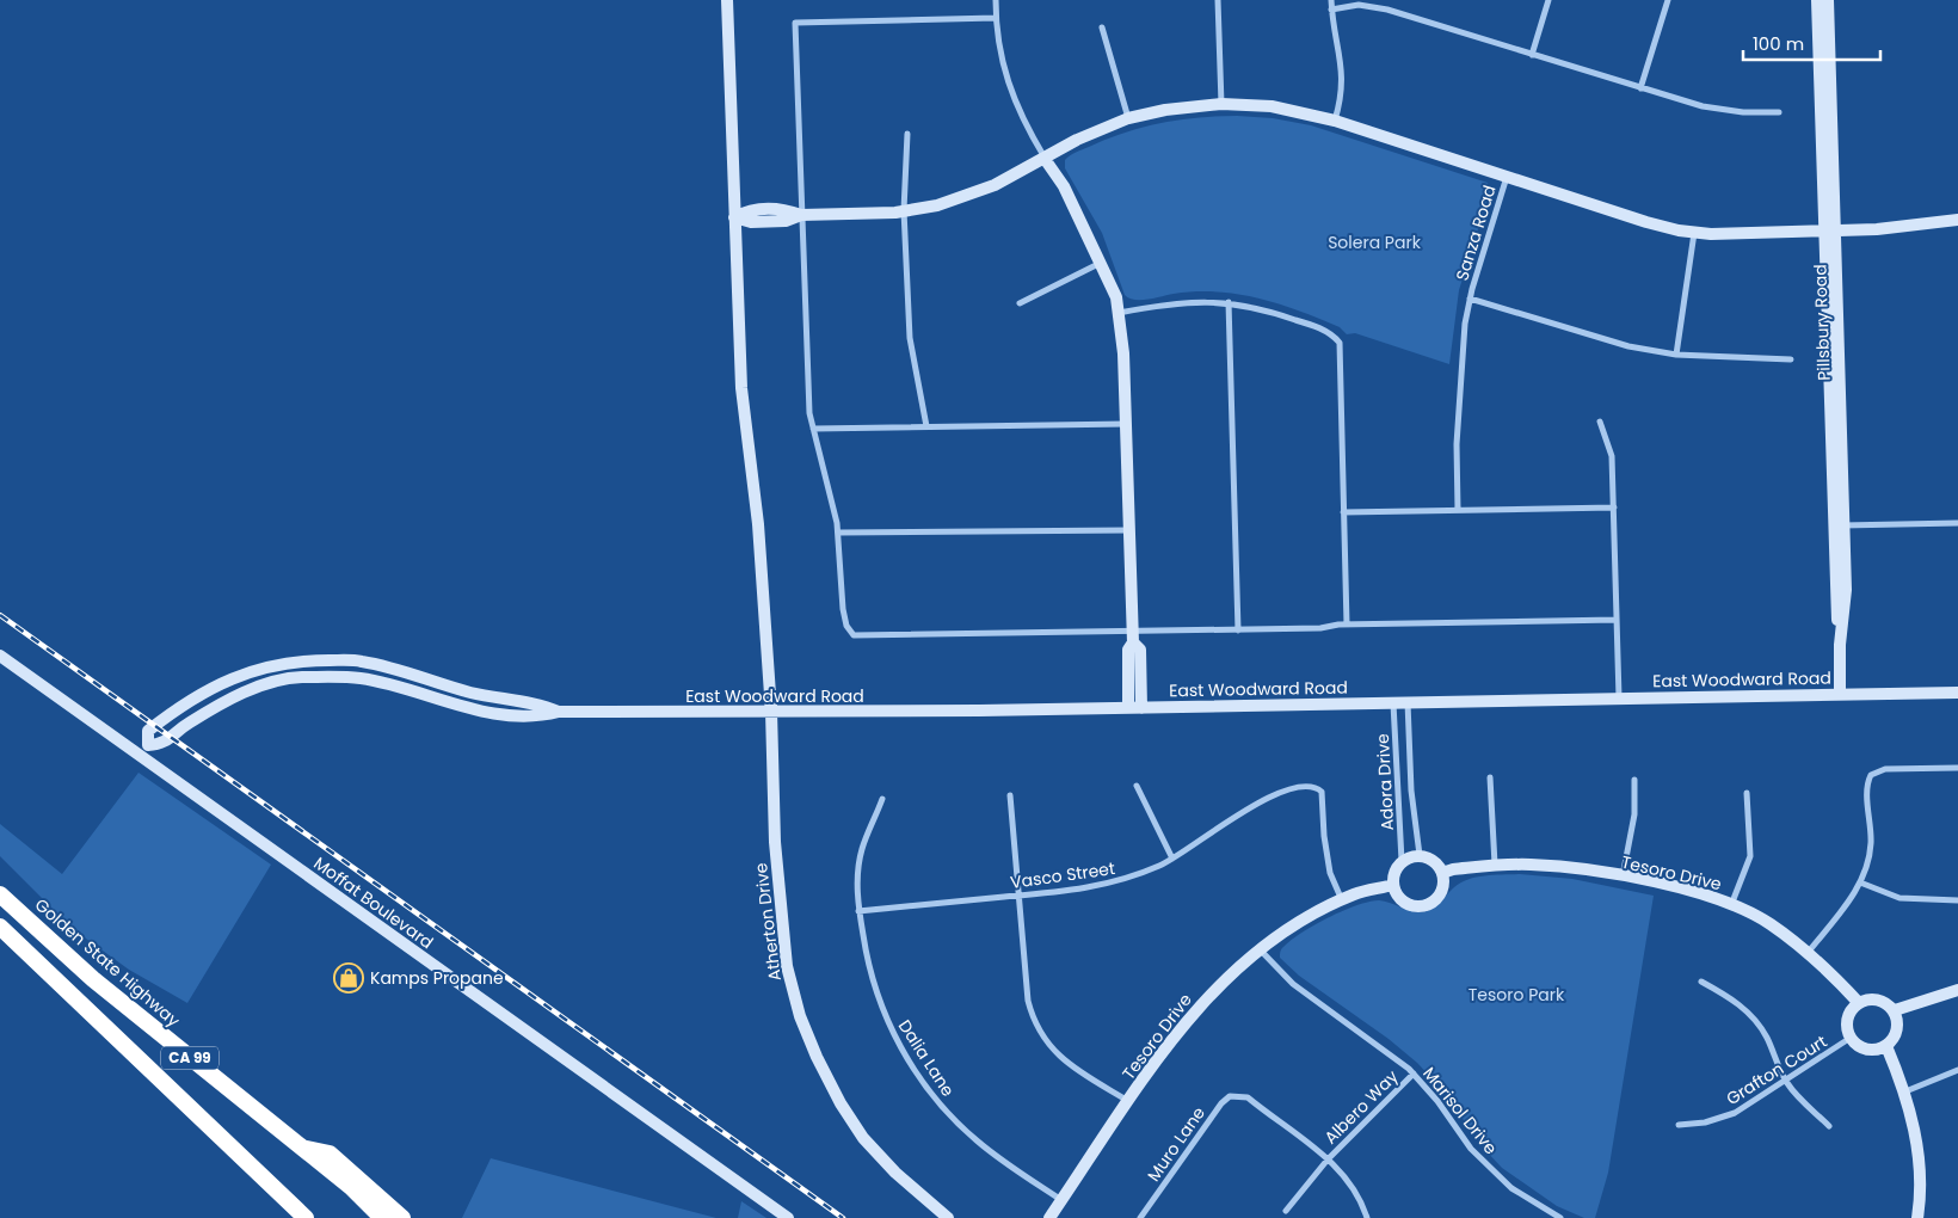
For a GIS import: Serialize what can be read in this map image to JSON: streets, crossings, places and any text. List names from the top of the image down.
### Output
{
  "streets": {
    "highway": ["Golden State Highway", "CA 99"],
    "street": [
      "Sanza Road",
      "Pillsbury Road",
      "East Woodward Road",
      "Adora Drive",
      "Tesoro Drive",
      "Vasco Street",
      "Moffat Boulevard",
      "Atherton Drive",
      "Dalia Lane",
      "Grafton Court",
      "Albero Way",
      "Marisol Drive",
      "Muro Lane"
    ]
  },
  "crossings": [
    ["Pillsbury Road", "East Woodward Road"],
    ["East Woodward Road", "Adora Drive"],
    ["East Woodward Road", "Moffat Boulevard"],
    ["East Woodward Road", "Atherton Drive"],
    ["Adora Drive", "Tesoro Drive"],
    ["Tesoro Drive", "Vasco Street"],
    ["Tesoro Drive", "Dalia Lane"],
    ["Tesoro Drive", "Grafton Court"],
    ["Tesoro Drive", "Marisol Drive"],
    ["Vasco Street", "Dalia Lane"],
    ["Albero Way", "Marisol Drive"],
    ["Albero Way", "Muro Lane"]
  ],
  "parks": ["Solera Park", "Tesoro Park"],
  "places": {
    "shop": ["Kamps Propane"]
  },
  "scale_bar": "100 m"
}
